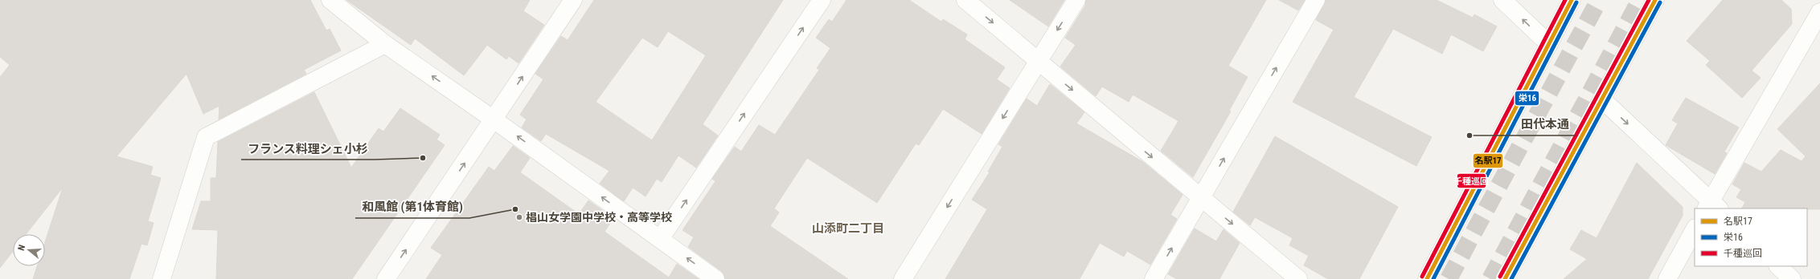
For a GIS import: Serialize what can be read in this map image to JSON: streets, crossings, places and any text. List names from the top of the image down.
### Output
{
  "districts": ["山添町二丁目"],
  "places": [
    "田代本通",
    "フランス料理シェ小杉",
    "和風館 (第1体育館)",
    "椙山女学園中学校・高等学校"
  ],
  "lines": ["transit line 名駅17", "transit line 千種巡回", "transit line 栄16"],
  "legend": ["名駅17", "栄16", "千種巡回"],
  "north": "left"
}
